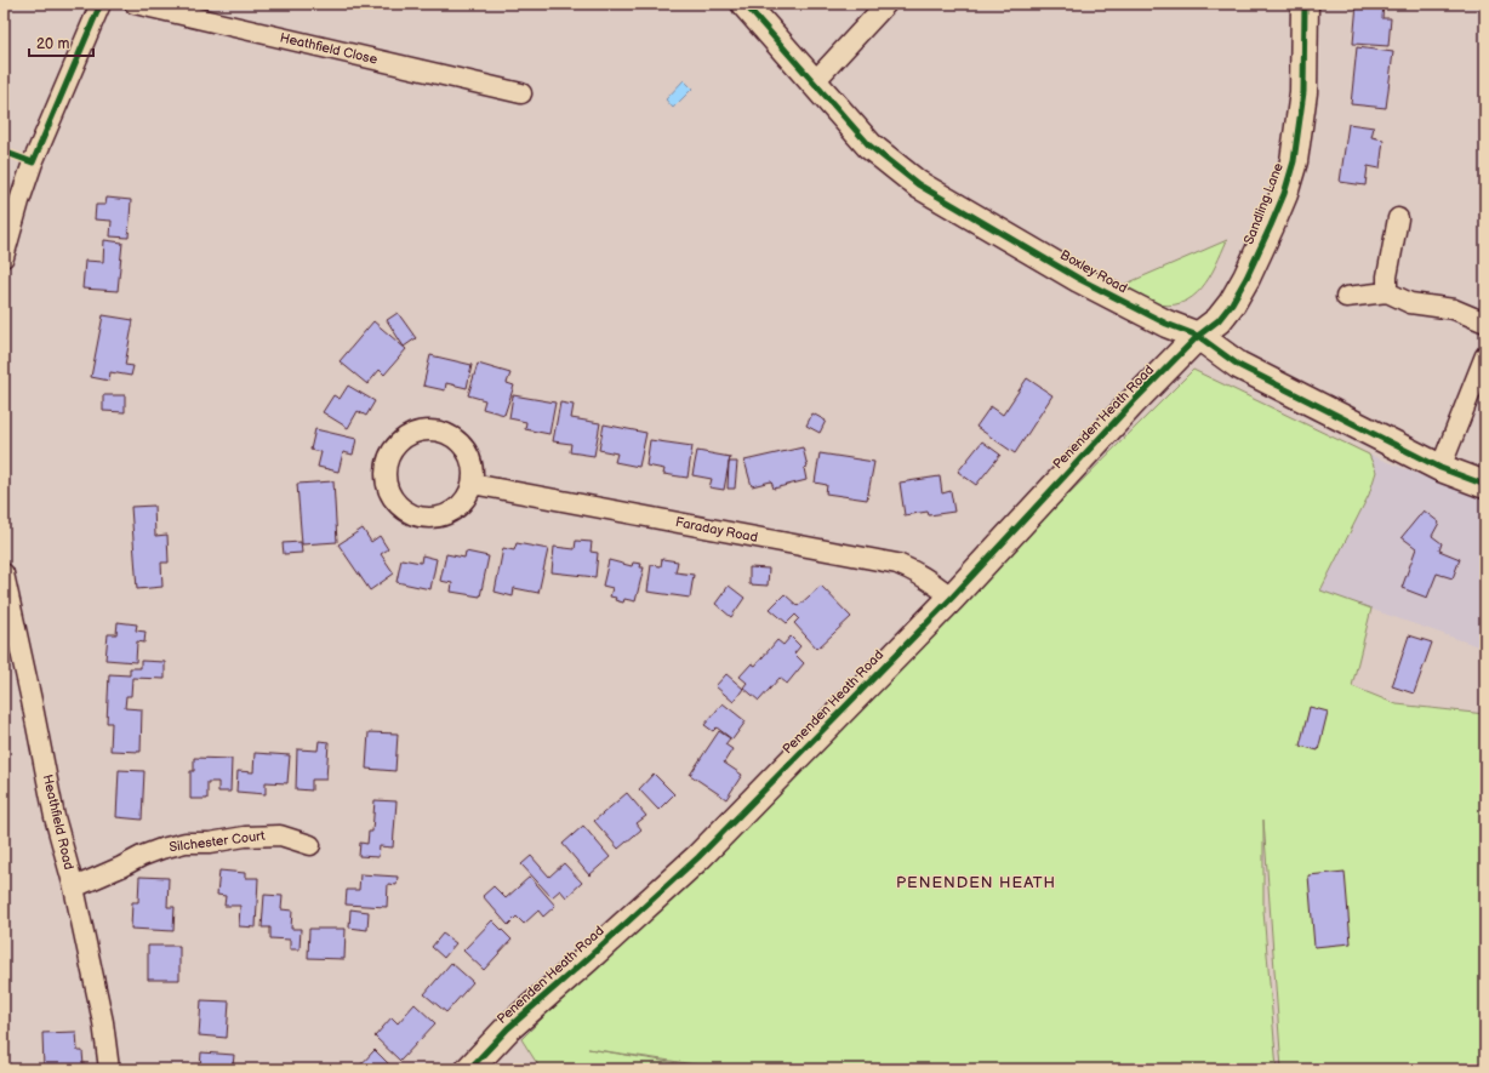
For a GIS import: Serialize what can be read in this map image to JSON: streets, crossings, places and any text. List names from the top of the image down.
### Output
{
  "streets": {
    "street": [
      "Heathfield Close",
      "Sandling Lane",
      "Boxley Road",
      "Penenden Heath Road",
      "Faraday Road",
      "Heathfield Road",
      "Silchester Court"
    ]
  },
  "crossings": [
    ["Sandling Lane", "Boxley Road"],
    ["Sandling Lane", "Penenden Heath Road"],
    ["Boxley Road", "Penenden Heath Road"],
    ["Penenden Heath Road", "Faraday Road"],
    ["Heathfield Road", "Silchester Court"]
  ],
  "districts": ["PENENDEN HEATH"],
  "scale_bar": "20 m"
}
